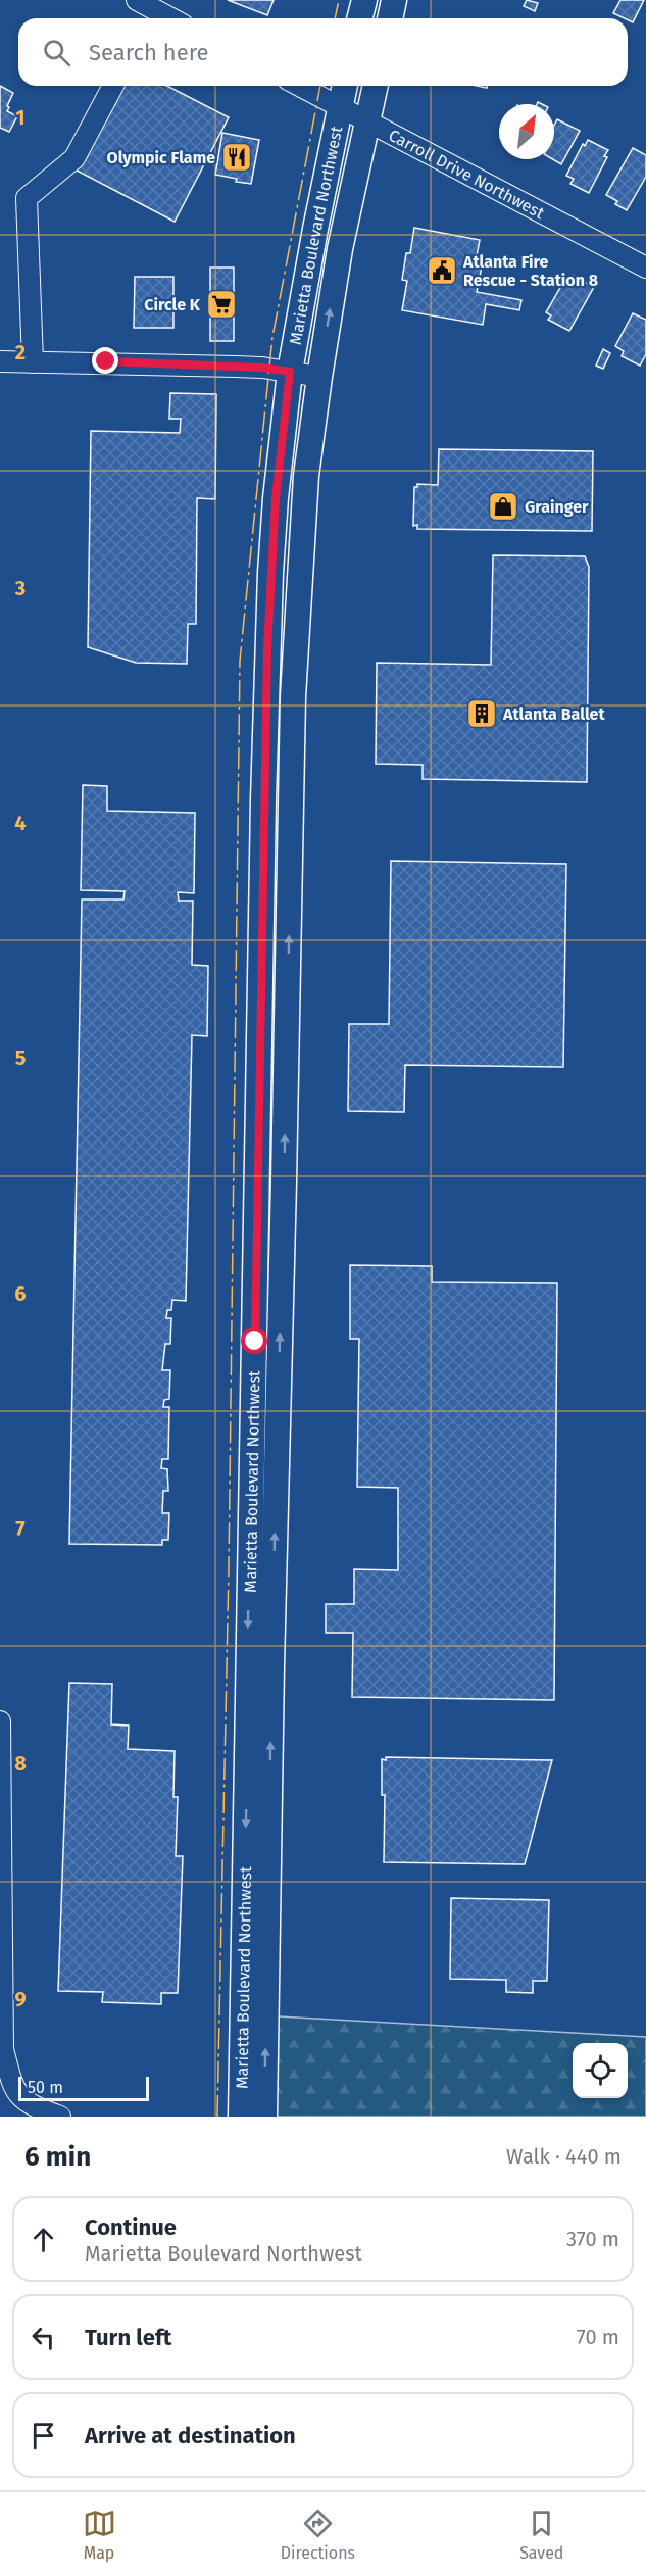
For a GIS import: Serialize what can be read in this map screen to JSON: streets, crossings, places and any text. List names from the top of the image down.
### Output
{
  "streets": {
    "main road": ["Marietta Boulevard Northwest"],
    "street": ["Carroll Drive Northwest"]
  },
  "crossings": [
    ["Carroll Drive Northwest", "Marietta Boulevard Northwest"]
  ],
  "places": {
    "restaurant": ["Olympic Flame"],
    "public building": ["Atlanta Fire Rescue - Station 8"],
    "supermarket": ["Circle K"],
    "shop": ["Grainger"],
    "building": ["Atlanta Ballet"]
  },
  "scale_bar": "50 m",
  "north": "top right",
  "page": {
    "search": "Search here",
    "scale": "50 m",
    "heading": ["6 min", "Walk · 440 m"],
    "list": [
      ["Continue", "Marietta Boulevard Northwest", "370 m"],
      ["Turn left", "70 m"],
      "Arrive at destination"
    ],
    "nav": ["Map", "Directions", "Saved"]
  },
  "grid": {
    "rows": [
      "1",
      "2",
      "3",
      "4",
      "5",
      "6",
      "7",
      "8",
      "9"
    ]
  }
}
